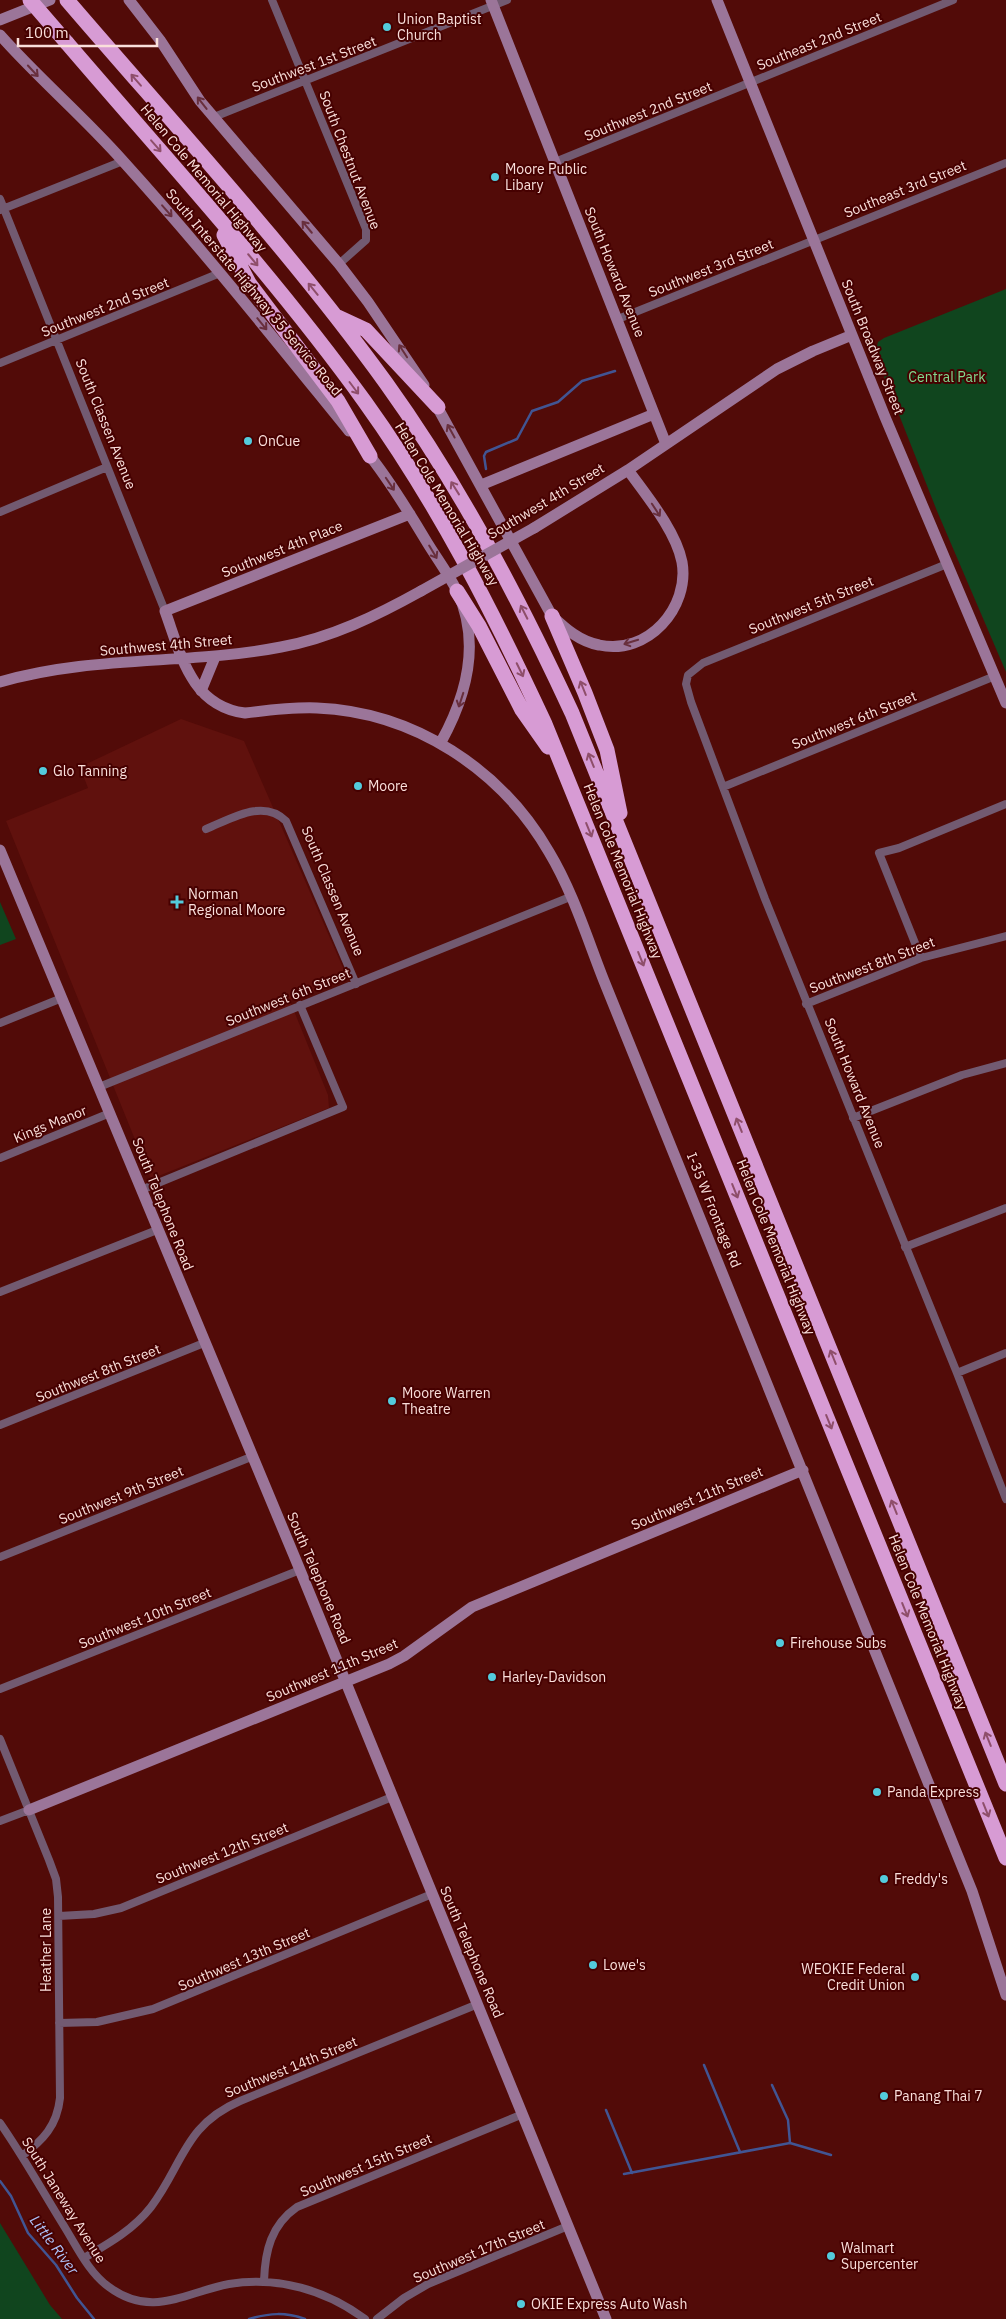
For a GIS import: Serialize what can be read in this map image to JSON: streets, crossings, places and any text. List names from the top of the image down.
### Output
{
  "streets": {
    "highway": ["Helen Cole Memorial Highway"],
    "main road": [
      "South Howard Avenue",
      "South Interstate Highway 35 Service Road",
      "South Broadway Street",
      "South Classen Avenue",
      "Southwest 4th Street",
      "Southwest 4th Place",
      "South Telephone Road",
      "I-35 W Frontage Rd",
      "Southwest 11th Street"
    ],
    "street": [
      "Southeast 2nd Street",
      "Southwest 1st Street",
      "Southwest 2nd Street",
      "South Chestnut Avenue",
      "Southeast 3rd Street",
      "Southwest 3rd Street",
      "Southwest 5th Street",
      "Southwest 6th Street",
      "Southwest 8th Street",
      "Kings Manor",
      "Southwest 9th Street",
      "Southwest 10th Street",
      "Southwest 12th Street",
      "Heather Lane",
      "Southwest 13th Street",
      "Southwest 14th Street",
      "Southwest 15th Street",
      "South Janeway Avenue",
      "Southwest 17th Street"
    ]
  },
  "crossings": [
    ["Southeast 2nd Street", "Southwest 2nd Street"],
    ["Southeast 2nd Street", "South Broadway Street"],
    ["Southwest 1st Street", "South Chestnut Avenue"],
    ["Southwest 1st Street", "South Howard Avenue"],
    ["Southwest 2nd Street", "South Howard Avenue"],
    ["Southwest 2nd Street", "South Interstate Highway 35 Service Road"],
    ["Southwest 2nd Street", "South Broadway Street"],
    ["Southwest 2nd Street", "South Classen Avenue"],
    ["Southeast 3rd Street", "Southwest 3rd Street"],
    ["Southeast 3rd Street", "South Broadway Street"],
    ["Southwest 3rd Street", "South Howard Avenue"],
    ["Southwest 3rd Street", "South Broadway Street"],
    ["South Howard Avenue", "Southwest 4th Street"],
    ["South Howard Avenue", "Southwest 5th Street"],
    ["South Howard Avenue", "Southwest 6th Street"],
    ["South Howard Avenue", "Southwest 8th Street"],
    ["South Interstate Highway 35 Service Road", "Southwest 4th Place"],
    ["South Interstate Highway 35 Service Road", "I-35 W Frontage Rd"],
    ["South Broadway Street", "Southwest 4th Street"],
    ["South Broadway Street", "Southwest 5th Street"],
    ["South Broadway Street", "Southwest 6th Street"],
    ["South Classen Avenue", "Southwest 4th Street"],
    ["South Classen Avenue", "Southwest 4th Place"],
    ["South Classen Avenue", "Southwest 6th Street"],
    ["South Classen Avenue", "I-35 W Frontage Rd"],
    ["Southwest 4th Street", "I-35 W Frontage Rd"],
    ["Southwest 6th Street", "South Telephone Road"],
    ["Southwest 6th Street", "I-35 W Frontage Rd"],
    ["Southwest 8th Street", "South Telephone Road"],
    ["Kings Manor", "South Telephone Road"],
    ["South Telephone Road", "Southwest 9th Street"],
    ["South Telephone Road", "Southwest 11th Street"],
    ["South Telephone Road", "Southwest 10th Street"],
    ["South Telephone Road", "Southwest 12th Street"],
    ["South Telephone Road", "Southwest 13th Street"],
    ["South Telephone Road", "Southwest 14th Street"],
    ["South Telephone Road", "Southwest 15th Street"],
    ["South Telephone Road", "Southwest 17th Street"],
    ["I-35 W Frontage Rd", "Southwest 11th Street"],
    ["Southwest 11th Street", "Heather Lane"],
    ["Southwest 12th Street", "Heather Lane"],
    ["Heather Lane", "Southwest 13th Street"],
    ["Heather Lane", "South Janeway Avenue"],
    ["Southwest 14th Street", "South Janeway Avenue"],
    ["Southwest 15th Street", "South Janeway Avenue"]
  ],
  "water": ["Little River"],
  "parks": ["Central Park"],
  "places": {
    "other": [
      "Union Baptist Church",
      "Moore Public Libary",
      "OnCue",
      "Glo Tanning",
      "Moore",
      "Moore Warren Theatre",
      "Firehouse Subs",
      "Harley-Davidson",
      "Panda Express",
      "Freddy's",
      "Lowe's",
      "WEOKIE Federal Credit Union",
      "Panang Thai 7",
      "Walmart Supercenter",
      "OKIE Express Auto Wash"
    ],
    "health": ["Norman Regional Moore"]
  },
  "scale_bar": "100 m"
}
